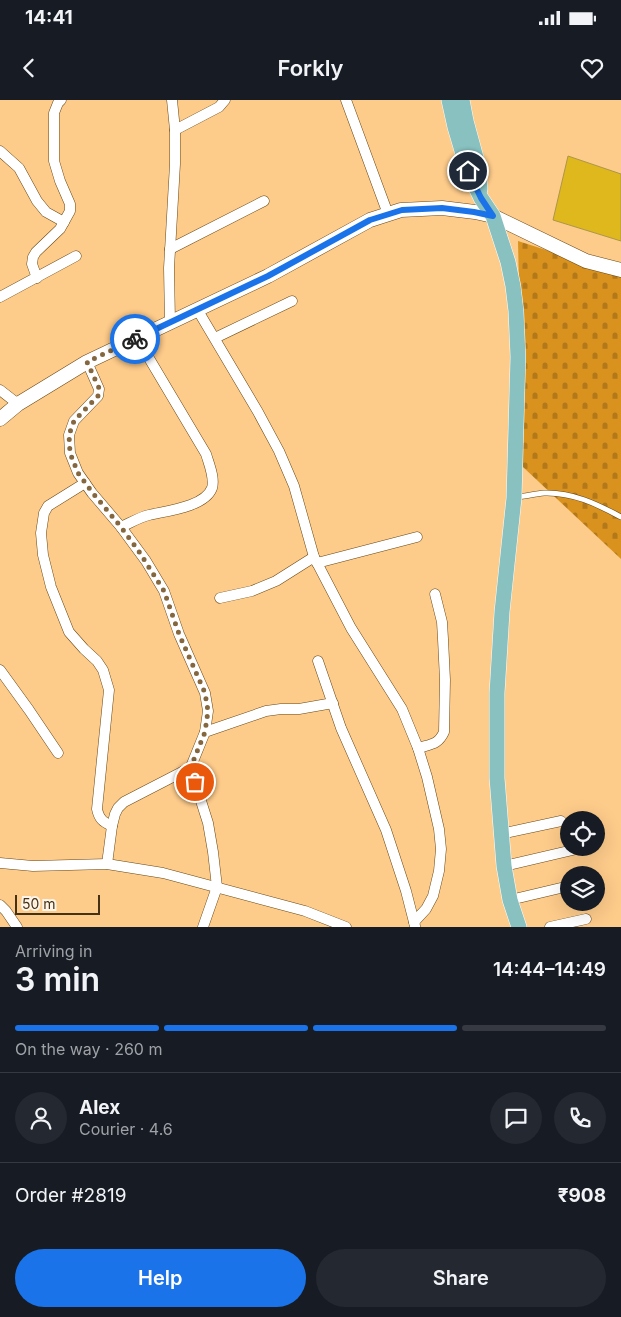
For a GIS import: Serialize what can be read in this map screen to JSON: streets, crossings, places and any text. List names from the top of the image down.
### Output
{
  "scale_bar": "50 m",
  "page": {
    "status": "14:41",
    "header": "Forkly",
    "scale": "50 m",
    "heading": ["3 min", "Arriving in", "14:44–14:49"],
    "panel": [
      "Alex",
      "Courier · 4.6",
      "Order #2819",
      "₹908"
    ],
    "bar": "On the way · 260 m",
    "buttons": ["Help", "Share"]
  }
}
